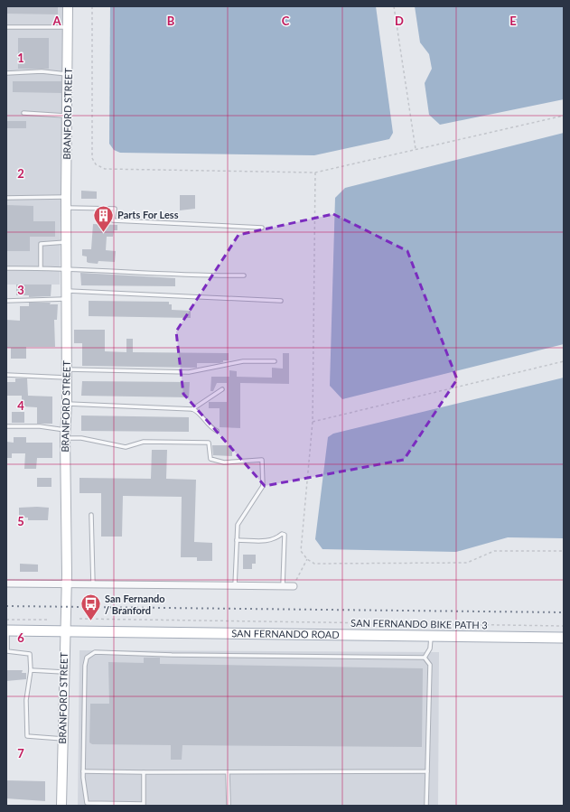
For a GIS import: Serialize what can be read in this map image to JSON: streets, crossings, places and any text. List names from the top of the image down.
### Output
{
  "streets": {
    "main road": ["BRANFORD STREET", "SAN FERNANDO ROAD"],
    "path": ["SAN FERNANDO BIKE PATH 3"]
  },
  "crossings": [
    ["BRANFORD STREET", "SAN FERNANDO ROAD"]
  ],
  "places": {
    "building": ["Parts For Less"],
    "bus stop": ["San Fernando / Branford"]
  },
  "grid": {
    "columns": [
      "A",
      "B",
      "C",
      "D",
      "E"
    ],
    "rows": [
      "1",
      "2",
      "3",
      "4",
      "5",
      "6",
      "7"
    ]
  }
}
